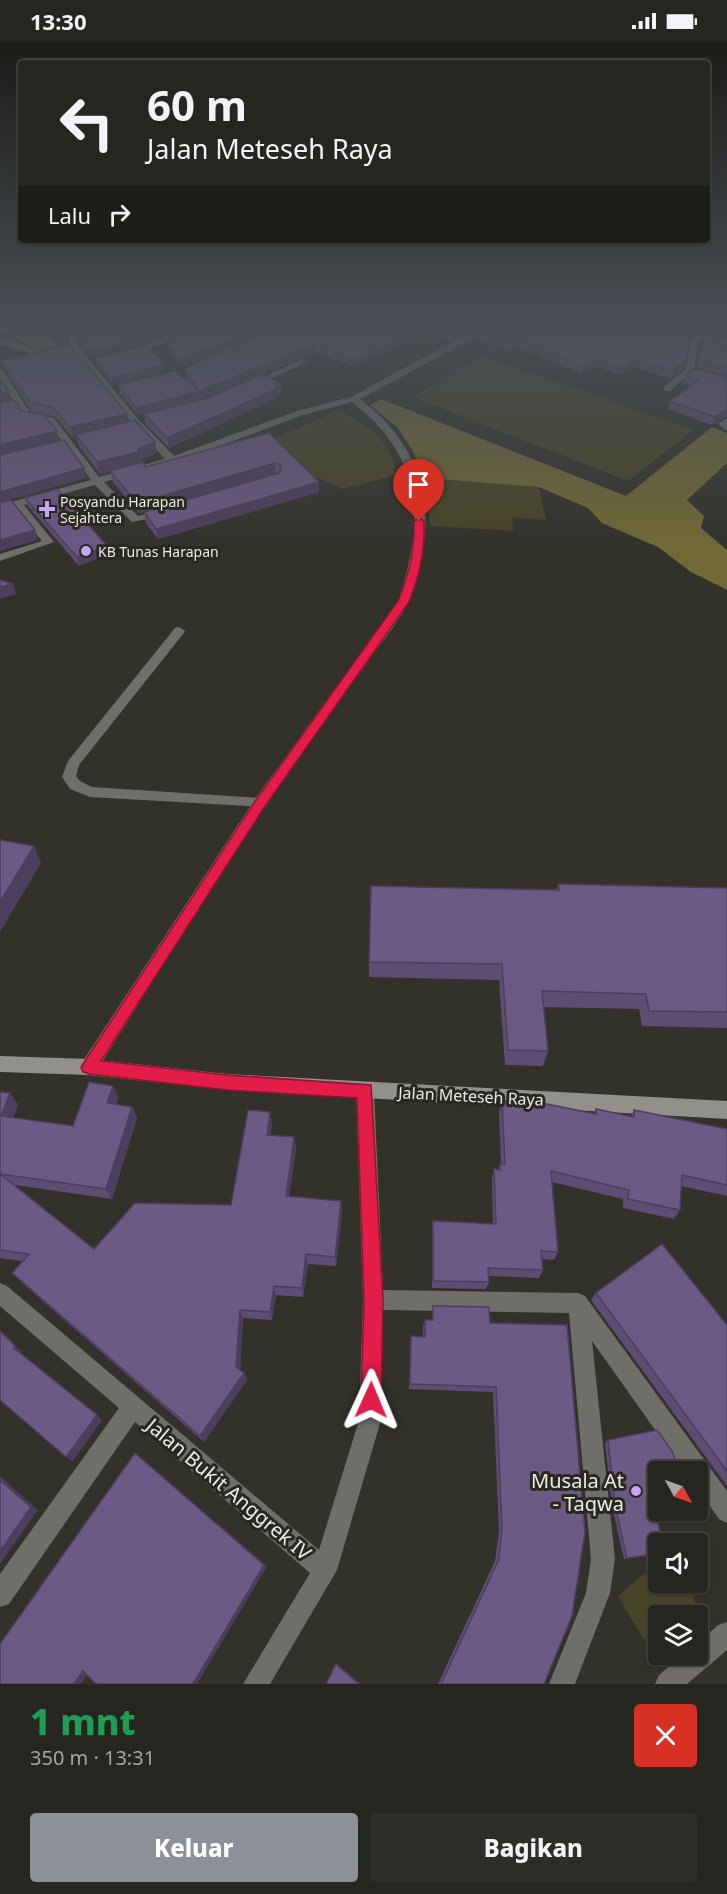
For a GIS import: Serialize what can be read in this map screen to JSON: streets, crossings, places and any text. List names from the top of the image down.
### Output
{
  "streets": {
    "main road": ["Jalan Meteseh Raya"],
    "street": ["Jalan Bukit Anggrek IV"]
  },
  "places": {
    "health": ["Posyandu Harapan Sejahtera"],
    "other": ["KB Tunas Harapan", "Musala At - Taqwa"]
  },
  "north": "bottom right",
  "page": {
    "status": "13:30",
    "turn": ["60 m", "Jalan Meteseh Raya"],
    "then": "Lalu",
    "heading": ["1 mnt", "350 m · 13:31"],
    "buttons": ["Keluar", "Bagikan"]
  }
}
